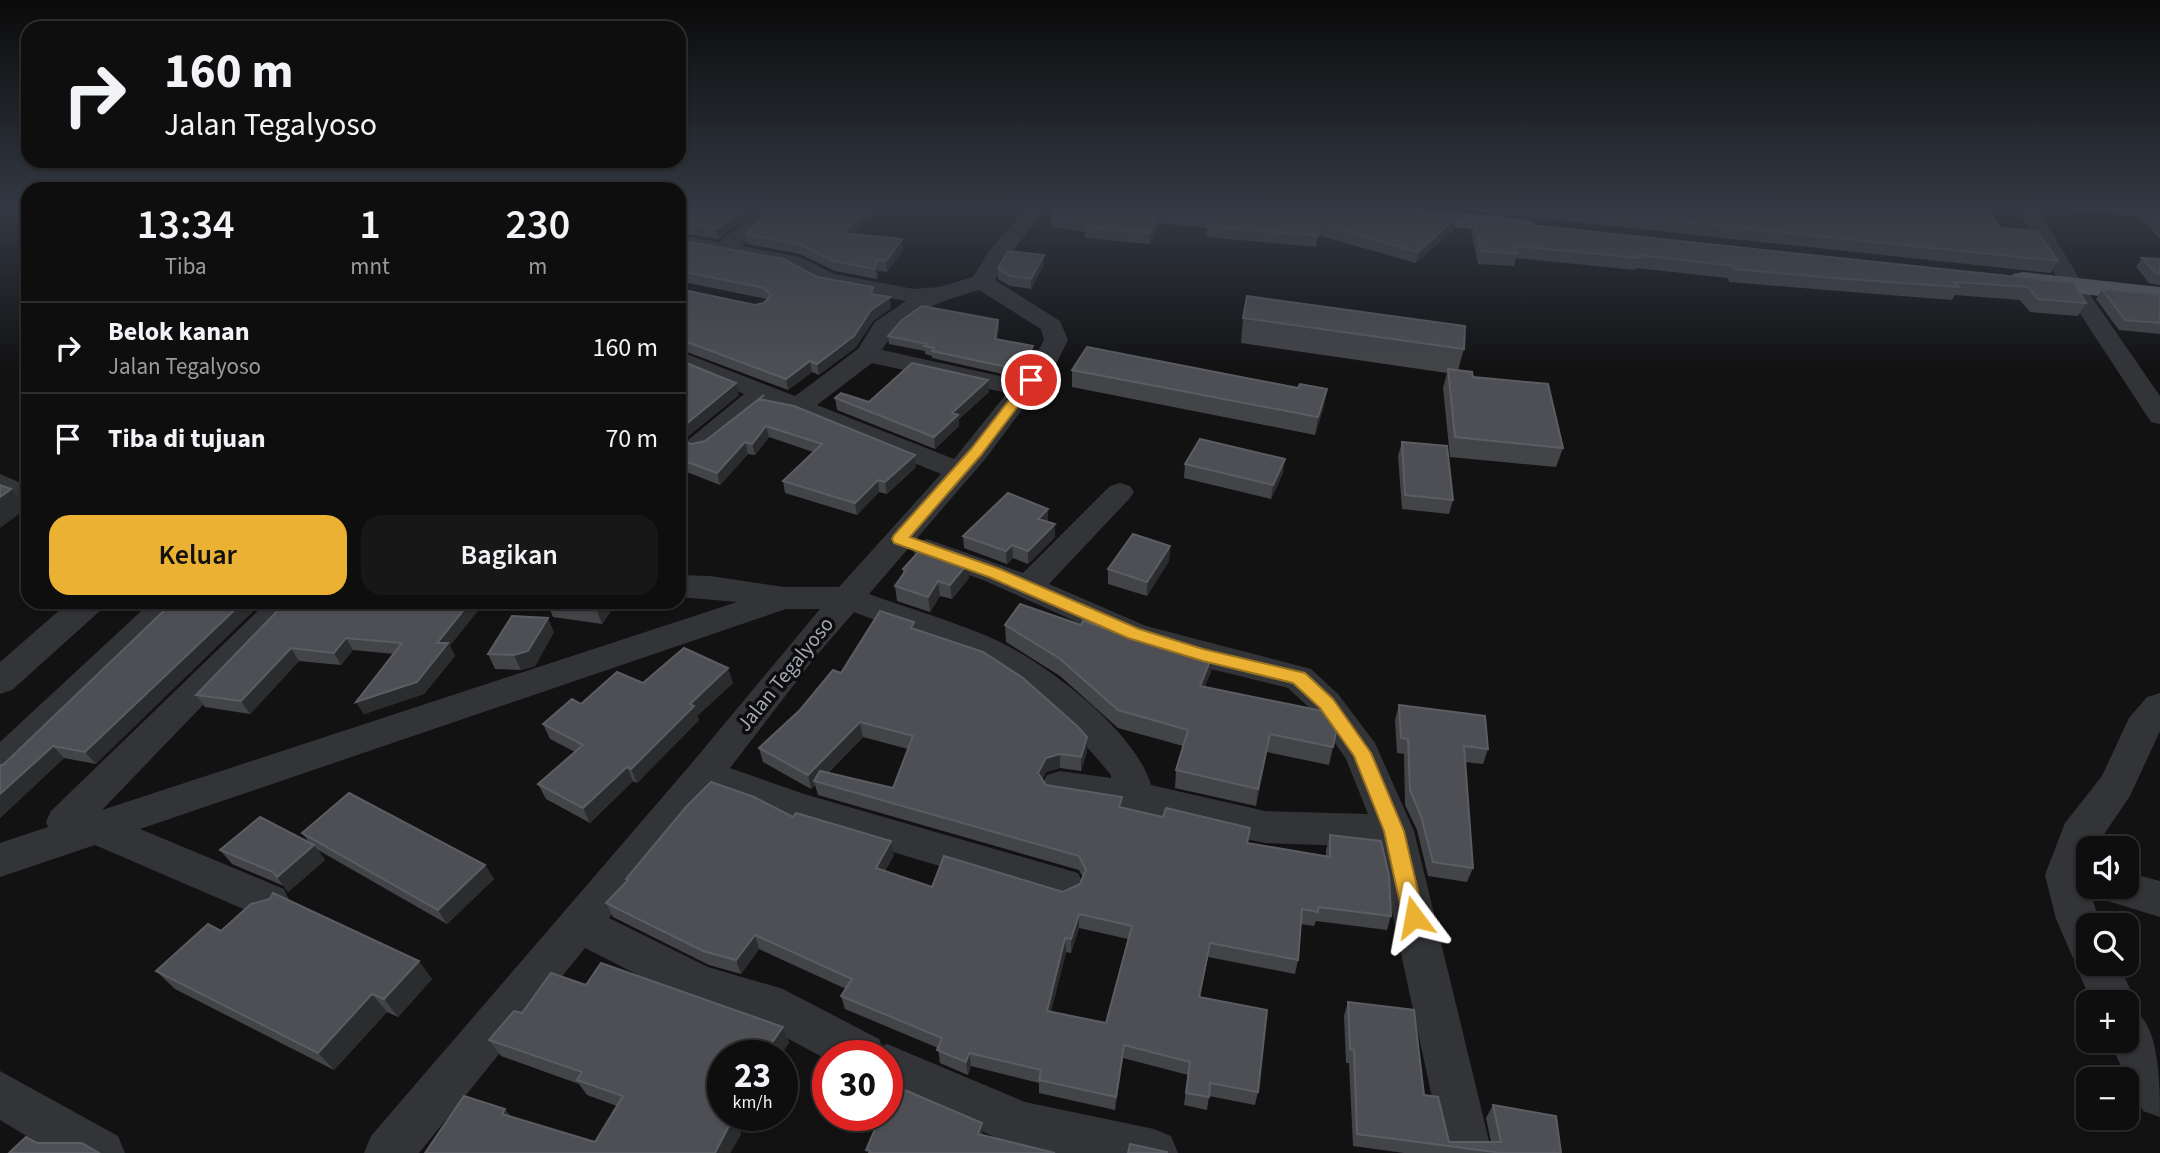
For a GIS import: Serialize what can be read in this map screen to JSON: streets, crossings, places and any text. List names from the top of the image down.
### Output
{
  "streets": {
    "street": ["Jalan Tegalyoso"]
  },
  "page": {
    "turn": ["160 m", "Jalan Tegalyoso"],
    "eta": [
      "13:34",
      "Tiba",
      "1",
      "mnt",
      "230",
      "m"
    ],
    "list": [
      {
        "name": "Belok kanan",
        "note": "Jalan Tegalyoso",
        "value": "160 m"
      },
      {
        "name": "Tiba di tujuan",
        "value": "70 m"
      }
    ],
    "buttons": ["Keluar", "Bagikan"],
    "map_buttons": ["+", "−"],
    "speed": "23 km/h",
    "limit": "30"
  }
}
